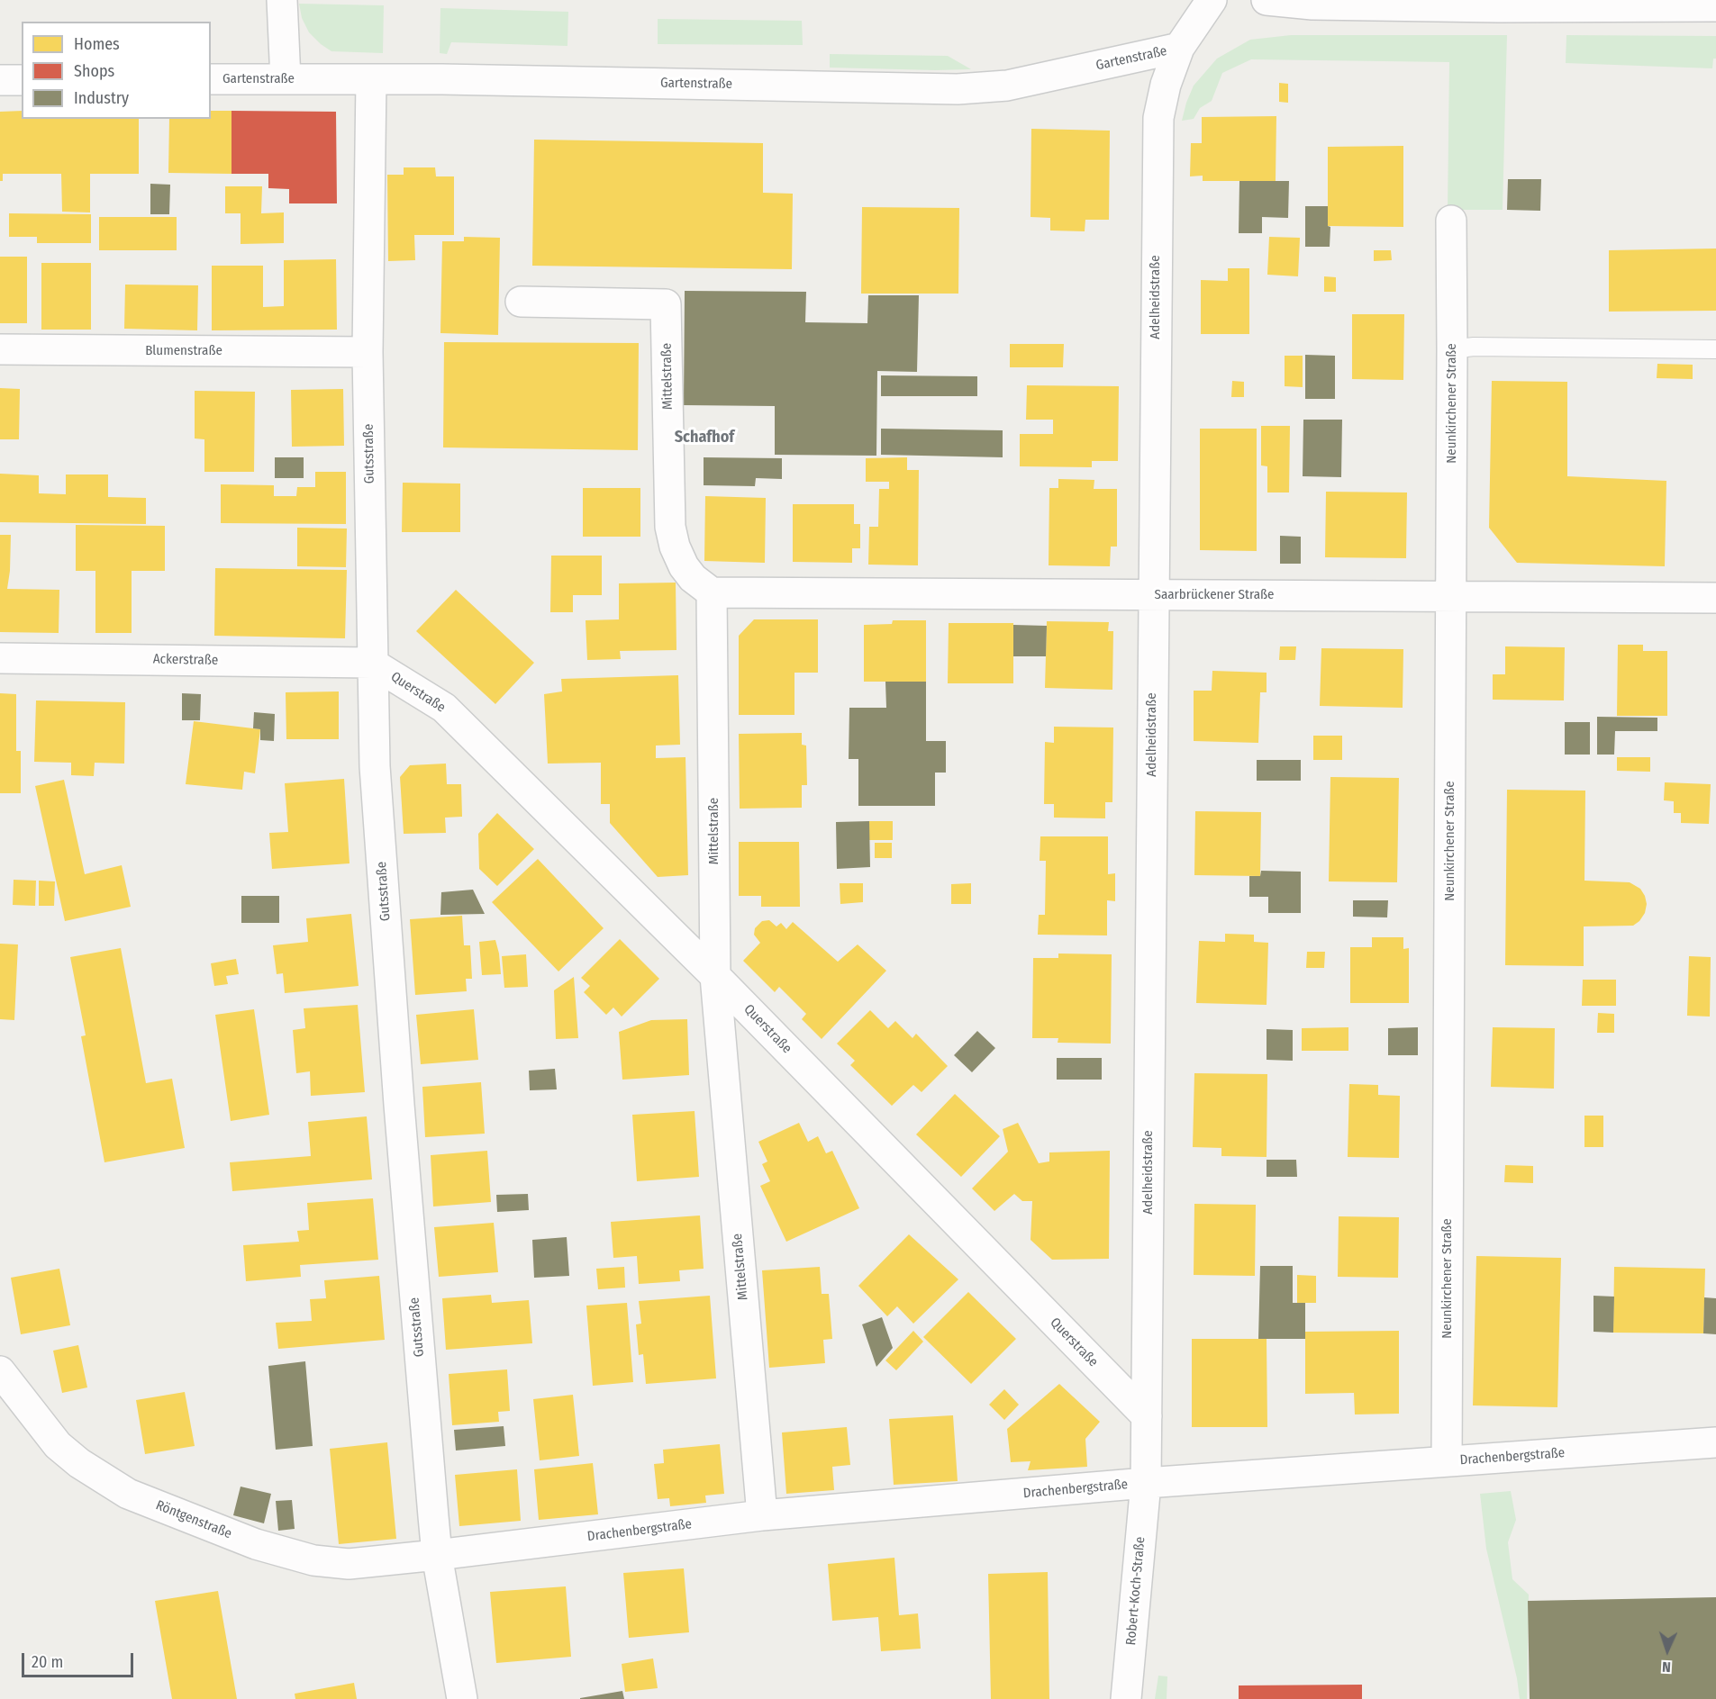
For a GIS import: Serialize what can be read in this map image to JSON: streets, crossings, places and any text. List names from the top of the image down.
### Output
{
  "streets": {
    "street": [
      "Gartenstraße",
      "Adelheidstraße",
      "Blumenstraße",
      "Mittelstraße",
      "Neunkirchener Straße",
      "Gutsstraße",
      "Saarbrückener Straße",
      "Ackerstraße",
      "Querstraße",
      "Drachenbergstraße",
      "Röntgenstraße",
      "Robert-Koch-Straße"
    ]
  },
  "crossings": [
    ["Gartenstraße", "Adelheidstraße"],
    ["Gartenstraße", "Gutsstraße"],
    ["Adelheidstraße", "Saarbrückener Straße"],
    ["Adelheidstraße", "Querstraße"],
    ["Adelheidstraße", "Drachenbergstraße"],
    ["Adelheidstraße", "Robert-Koch-Straße"],
    ["Blumenstraße", "Gutsstraße"],
    ["Mittelstraße", "Saarbrückener Straße"],
    ["Mittelstraße", "Querstraße"],
    ["Mittelstraße", "Drachenbergstraße"],
    ["Neunkirchener Straße", "Saarbrückener Straße"],
    ["Neunkirchener Straße", "Drachenbergstraße"],
    ["Gutsstraße", "Ackerstraße"],
    ["Gutsstraße", "Querstraße"],
    ["Gutsstraße", "Drachenbergstraße"],
    ["Gutsstraße", "Röntgenstraße"],
    ["Ackerstraße", "Querstraße"],
    ["Drachenbergstraße", "Röntgenstraße"],
    ["Drachenbergstraße", "Robert-Koch-Straße"]
  ],
  "districts": ["Schafhof"],
  "legend": ["Homes", "Shops", "Industry"],
  "scale_bar": "20 m",
  "north": "bottom"
}
